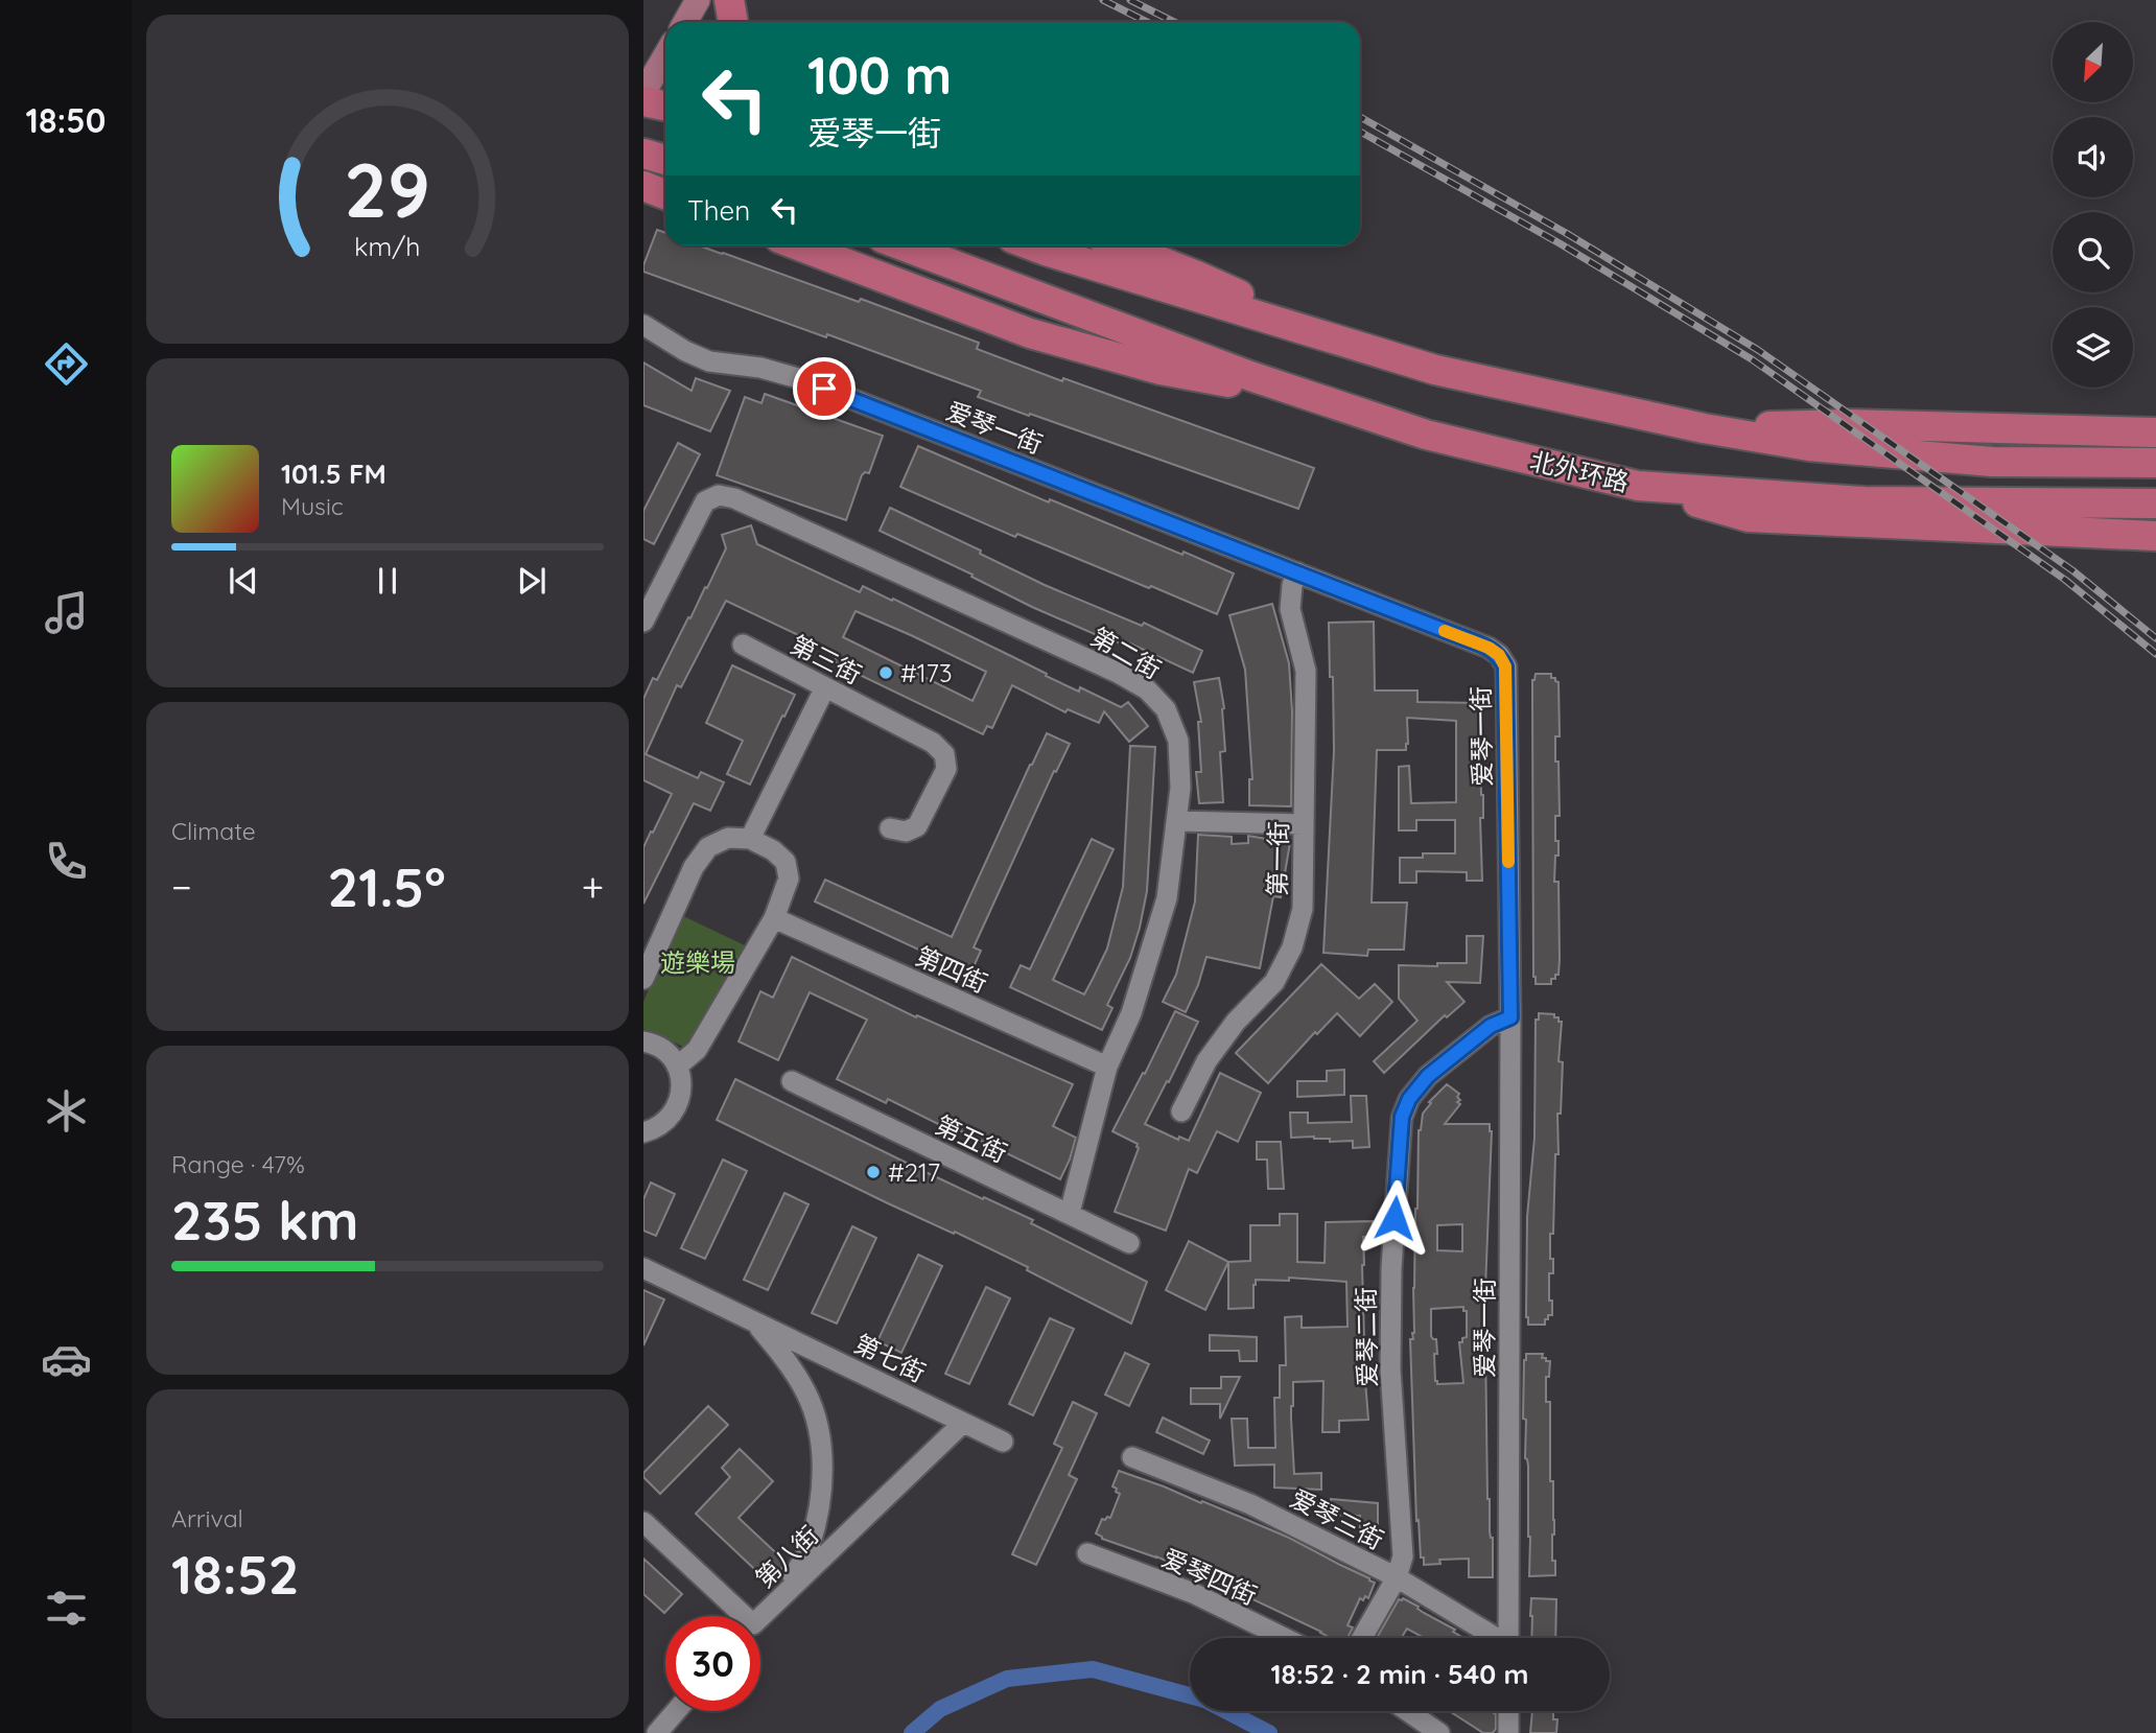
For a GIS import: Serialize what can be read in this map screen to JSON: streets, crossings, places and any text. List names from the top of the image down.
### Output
{
  "streets": {
    "highway": ["北外环路"],
    "street": [
      "爱琴一街",
      "第二街",
      "第三街",
      "第一街",
      "第四街",
      "第五街",
      "爱琴二街",
      "第七街",
      "爱琴三街",
      "第八街",
      "爱琴四街"
    ]
  },
  "crossings": [
    ["爱琴一街", "第一街"],
    ["爱琴一街", "爱琴二街"],
    ["第二街", "第四街"],
    ["第二街", "第五街"],
    ["爱琴二街", "爱琴三街"],
    ["第七街", "第八街"]
  ],
  "parks": ["遊樂場"],
  "places": ["#173", "#217"],
  "north": "bottom left",
  "page": {
    "tabs": "18:50",
    "turn": ["100 m", "爱琴一街"],
    "then": "Then",
    "song": ["101.5 FM", "Music"],
    "tile": [
      "Climate",
      ["Range · 47%", "235 km"],
      ["Arrival", "18:52"]
    ],
    "heat": ["−", "21.5°", "+"],
    "limit": "30",
    "trip": "18:52 · 2 min · 540 m",
    "gauge": ["29", "km/h"]
  }
}
